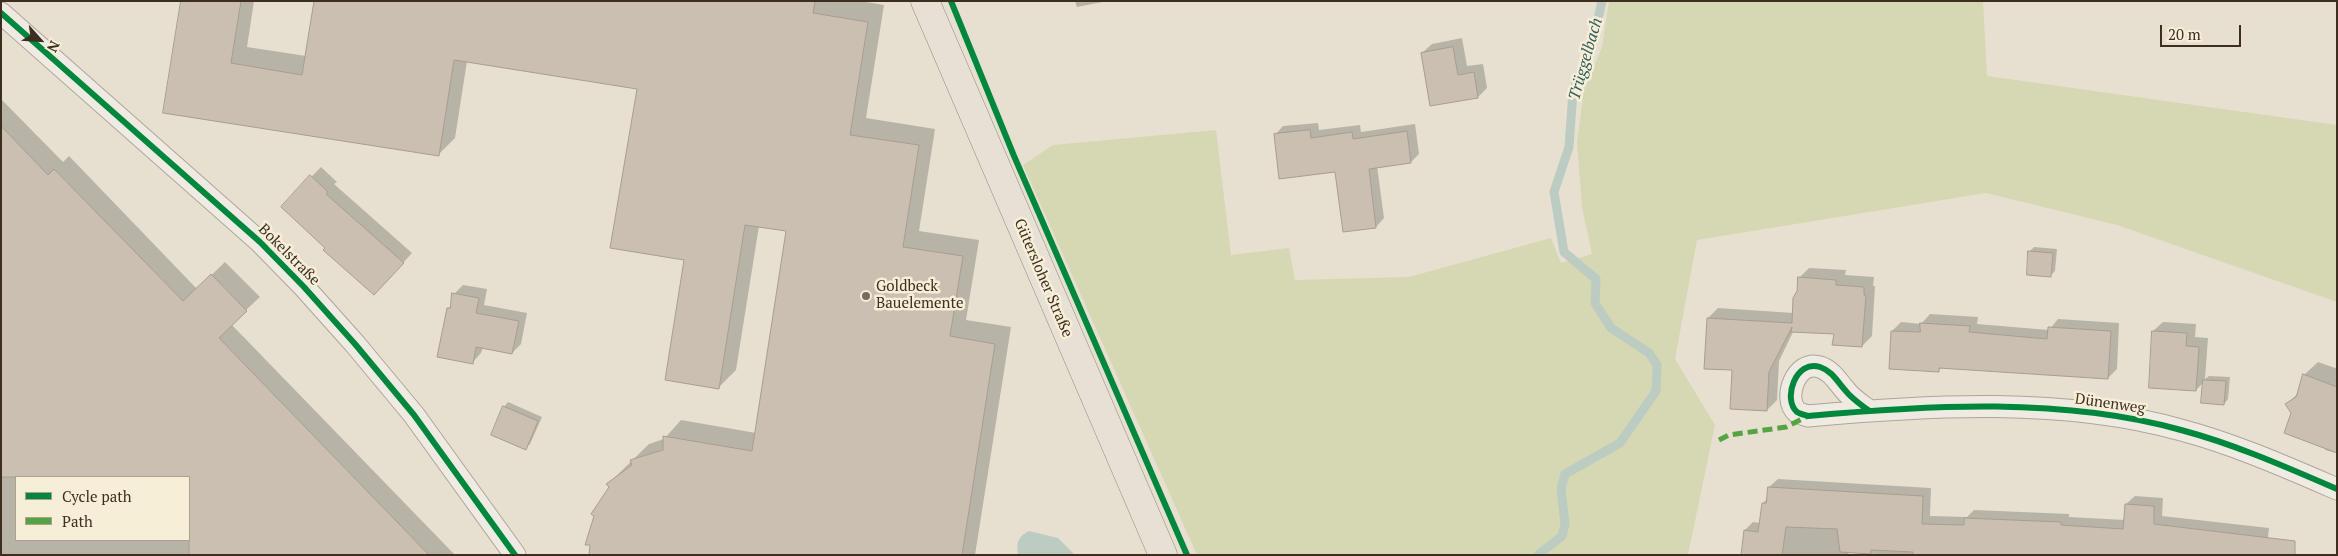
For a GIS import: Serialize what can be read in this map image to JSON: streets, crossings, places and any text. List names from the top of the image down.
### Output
{
  "streets": {
    "main road": ["Gütersloher Straße"],
    "street": ["Bokelstraße", "Dünenweg"]
  },
  "water": ["Trüggelbach"],
  "places": ["Goldbeck Bauelemente"],
  "legend": ["Cycle path", "Path"],
  "scale_bar": "20 m",
  "north": "bottom right"
}
